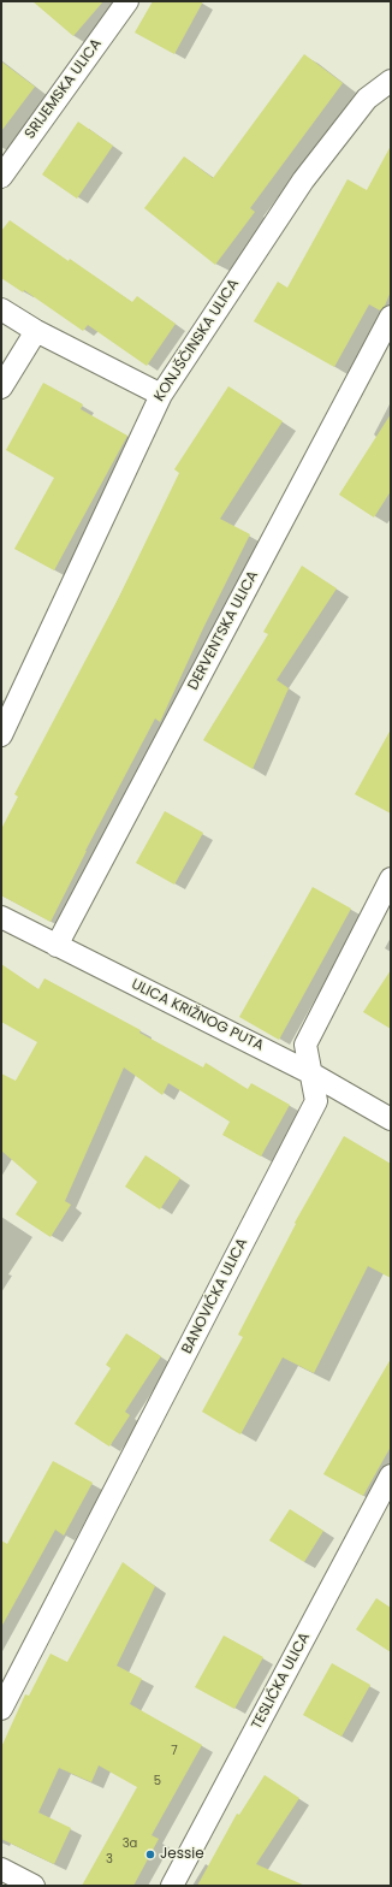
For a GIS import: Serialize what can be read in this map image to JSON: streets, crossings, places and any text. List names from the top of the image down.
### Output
{
  "streets": {
    "street": [
      "SRIJEMSKA ULICA",
      "KONJŠČINSKA ULICA",
      "DERVENTSKA ULICA",
      "ULICA KRIŽNOG PUTA",
      "BANOVIĆKA ULICA",
      "TESLIĆKA ULICA"
    ]
  },
  "crossings": [
    ["DERVENTSKA ULICA", "ULICA KRIŽNOG PUTA"],
    ["ULICA KRIŽNOG PUTA", "BANOVIĆKA ULICA"]
  ],
  "places": ["Jessie"],
  "house_numbers": [
    "7",
    "5",
    "3a",
    "3"
  ]
}
